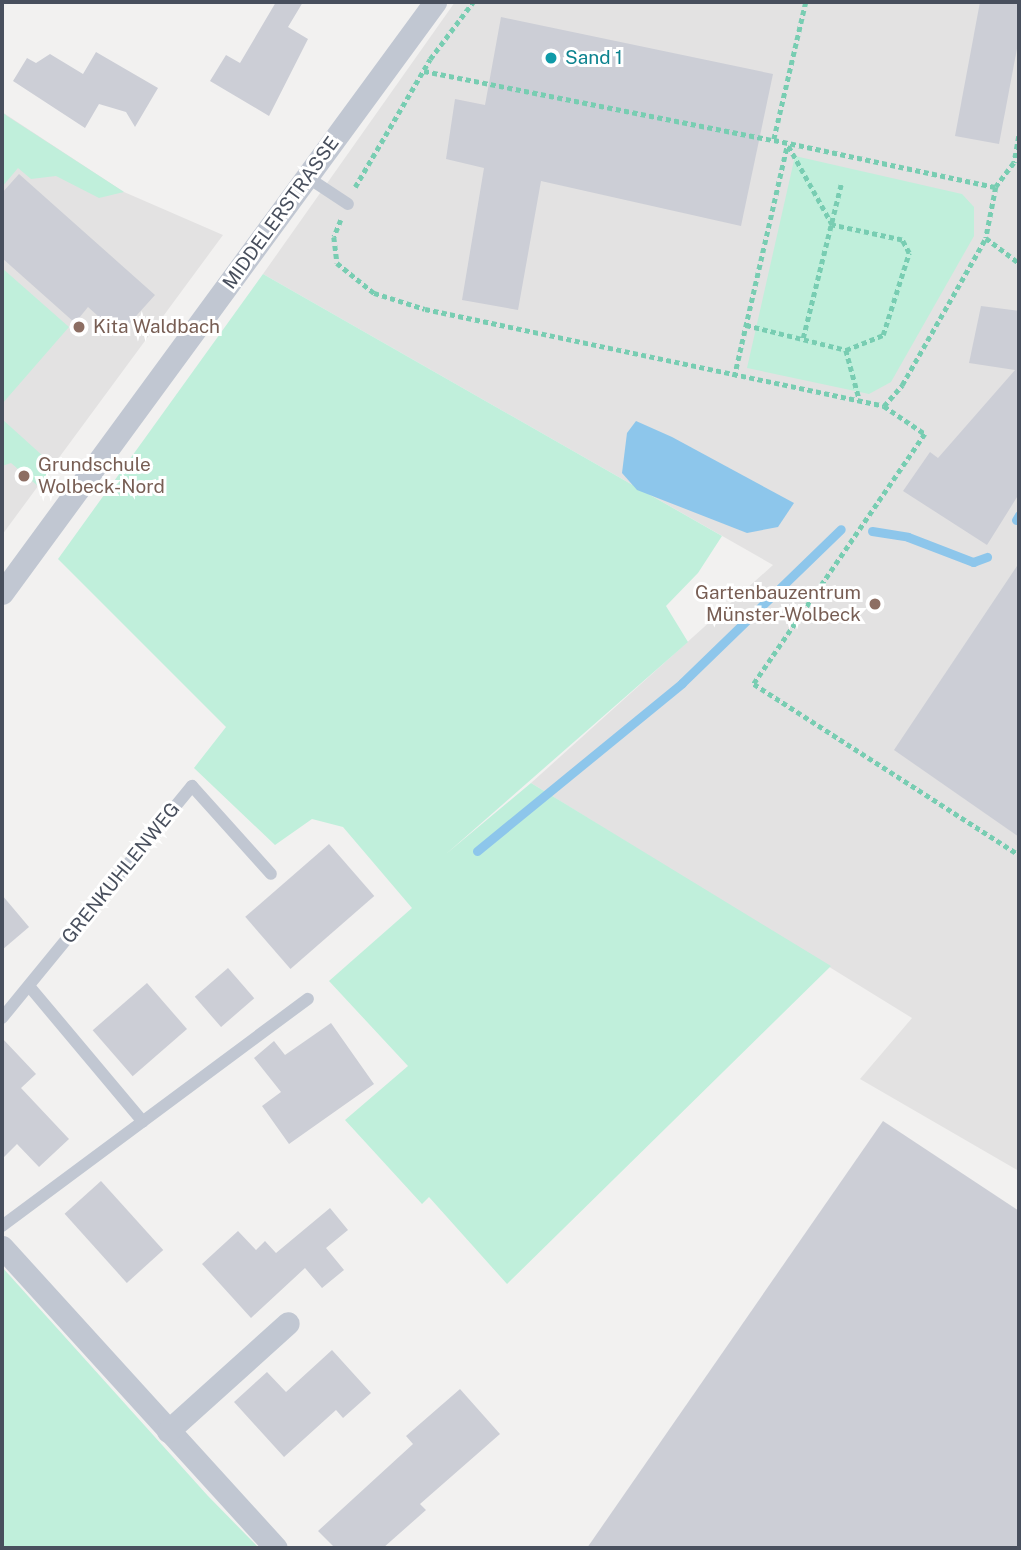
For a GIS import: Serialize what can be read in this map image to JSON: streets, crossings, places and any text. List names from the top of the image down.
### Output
{
  "streets": {
    "street": ["MIDDELERSTRASSE"],
    "lane": ["GRENKUHLENWEG"]
  },
  "places": [
    "Sand 1",
    "Kita Waldbach",
    "Grundschule Wolbeck-Nord",
    "Gartenbauzentrum Münster-Wolbeck"
  ]
}
